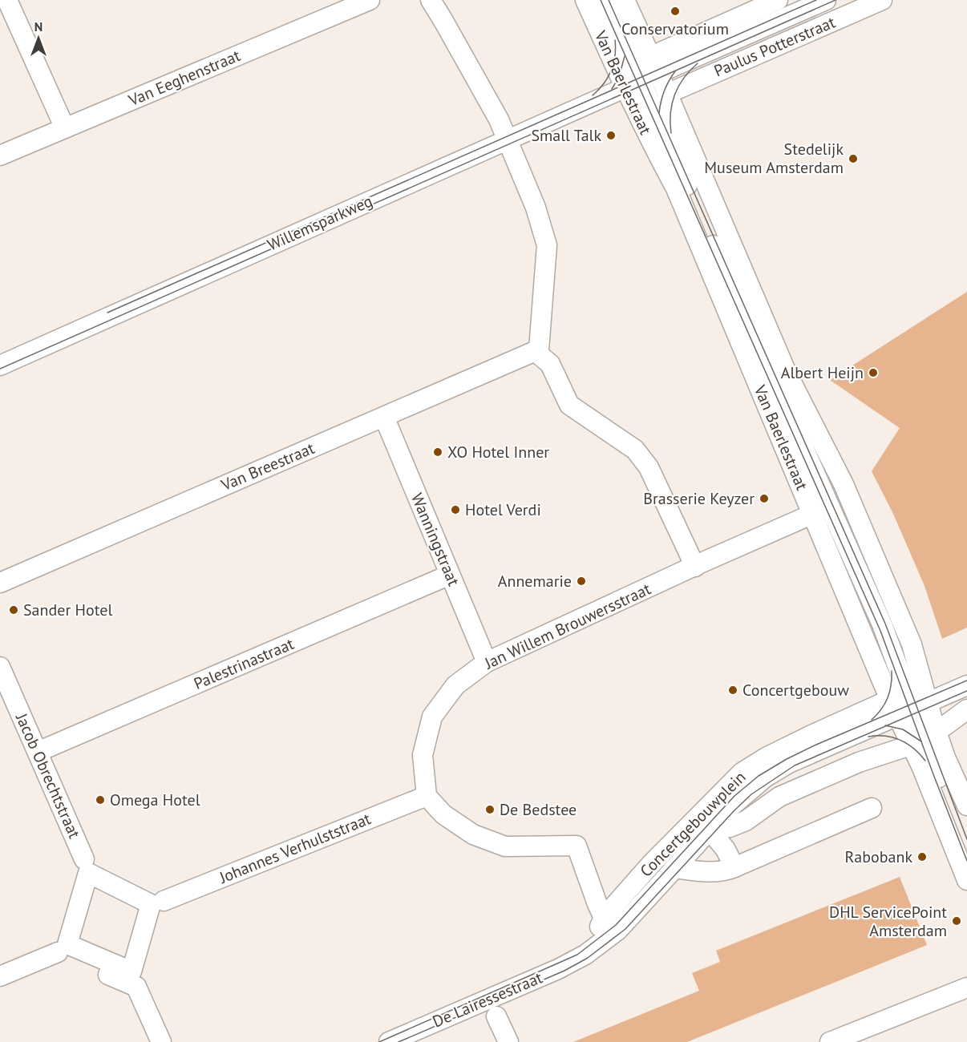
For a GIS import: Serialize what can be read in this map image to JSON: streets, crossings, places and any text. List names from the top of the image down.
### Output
{
  "streets": {
    "street": [
      "Paulus Potterstraat",
      "Van Eeghenstraat",
      "Van Baerlestraat",
      "Willemsparkweg",
      "Van Breestraat",
      "Wanningstraat",
      "Jan Willem Brouwersstraat",
      "Palestrinastraat",
      "Jacob Obrechtstraat",
      "Concertgebouwplein",
      "Johannes Verhulststraat",
      "De Lairessestraat"
    ]
  },
  "crossings": [
    ["Paulus Potterstraat", "Van Baerlestraat"],
    ["Van Baerlestraat", "Willemsparkweg"],
    ["Van Baerlestraat", "Jan Willem Brouwersstraat"],
    ["Van Baerlestraat", "Concertgebouwplein"],
    ["Van Breestraat", "Wanningstraat"],
    ["Wanningstraat", "Jan Willem Brouwersstraat"],
    ["Wanningstraat", "Palestrinastraat"],
    ["Jan Willem Brouwersstraat", "Johannes Verhulststraat"],
    ["Palestrinastraat", "Jacob Obrechtstraat"],
    ["Concertgebouwplein", "De Lairessestraat"]
  ],
  "places": [
    "Conservatorium",
    "Small Talk",
    "Stedelijk Museum Amsterdam",
    "Albert Heijn",
    "XO Hotel Inner",
    "Brasserie Keyzer",
    "Hotel Verdi",
    "Annemarie",
    "Sander Hotel",
    "Concertgebouw",
    "Omega Hotel",
    "De Bedstee",
    "Rabobank",
    "DHL ServicePoint Amsterdam"
  ],
  "north": "top"
}
